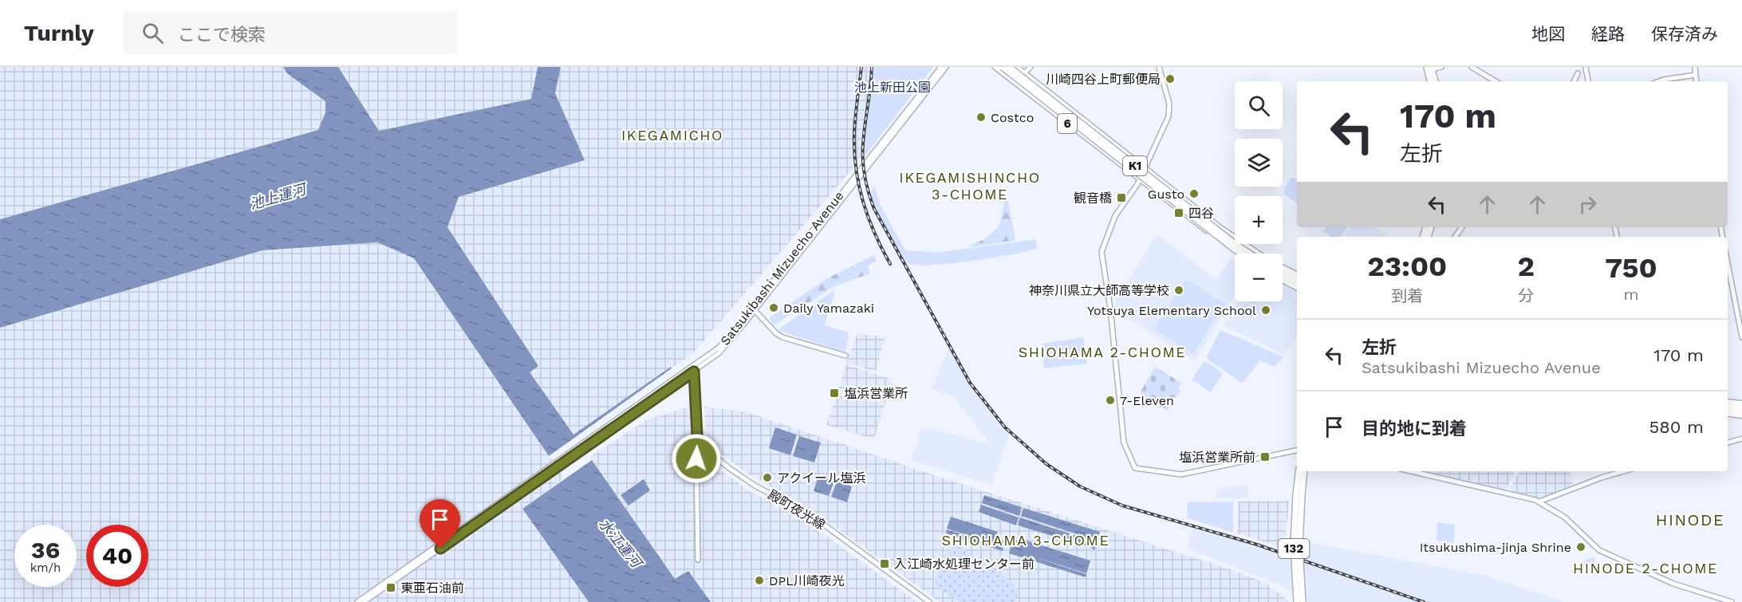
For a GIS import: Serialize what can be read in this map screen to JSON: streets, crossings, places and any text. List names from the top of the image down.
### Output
{
  "streets": {
    "highway": ["K1", "132"],
    "main road": ["6"],
    "street": ["Satsukibashi Mizuecho Avenue", "殿町夜光線"]
  },
  "districts": [
    "IKEGAMICHO",
    "IKEGAMISHINCHO 3-CHOME",
    "SHIOHAMA 2-CHOME",
    "HINODE",
    "SHIOHAMA 3-CHOME",
    "HINODE 2-CHOME"
  ],
  "water": ["池上運河", "水江運河"],
  "parks": ["池上新田公園"],
  "places": {
    "other": [
      "川崎四谷上町郵便局",
      "Costco",
      "Gusto",
      "神奈川県立大師高等学校",
      "Daily Yamazaki",
      "Yotsuya Elementary School",
      "7-Eleven",
      "アクイール塩浜",
      "Itsukushima-jinja Shrine",
      "DPL川崎夜光"
    ],
    "transit": [
      "観音橋",
      "四谷",
      "塩浜営業所",
      "塩浜営業所前",
      "入江崎水処理センター前",
      "東亜石油前"
    ]
  },
  "page": {
    "header": "Turnly",
    "search": "ここで検索",
    "nav": ["地図", "経路", "保存済み"],
    "map_buttons": ["+", "−"],
    "turn": ["170 m", "左折"],
    "eta": [
      "23:00",
      "到着",
      "2",
      "分",
      "750",
      "m"
    ],
    "list": [
      {
        "name": "左折",
        "note": "Satsukibashi Mizuecho Avenue",
        "value": "170 m"
      },
      {
        "name": "目的地に到着",
        "value": "580 m"
      }
    ],
    "speed": "36 km/h",
    "limit": "40"
  }
}
